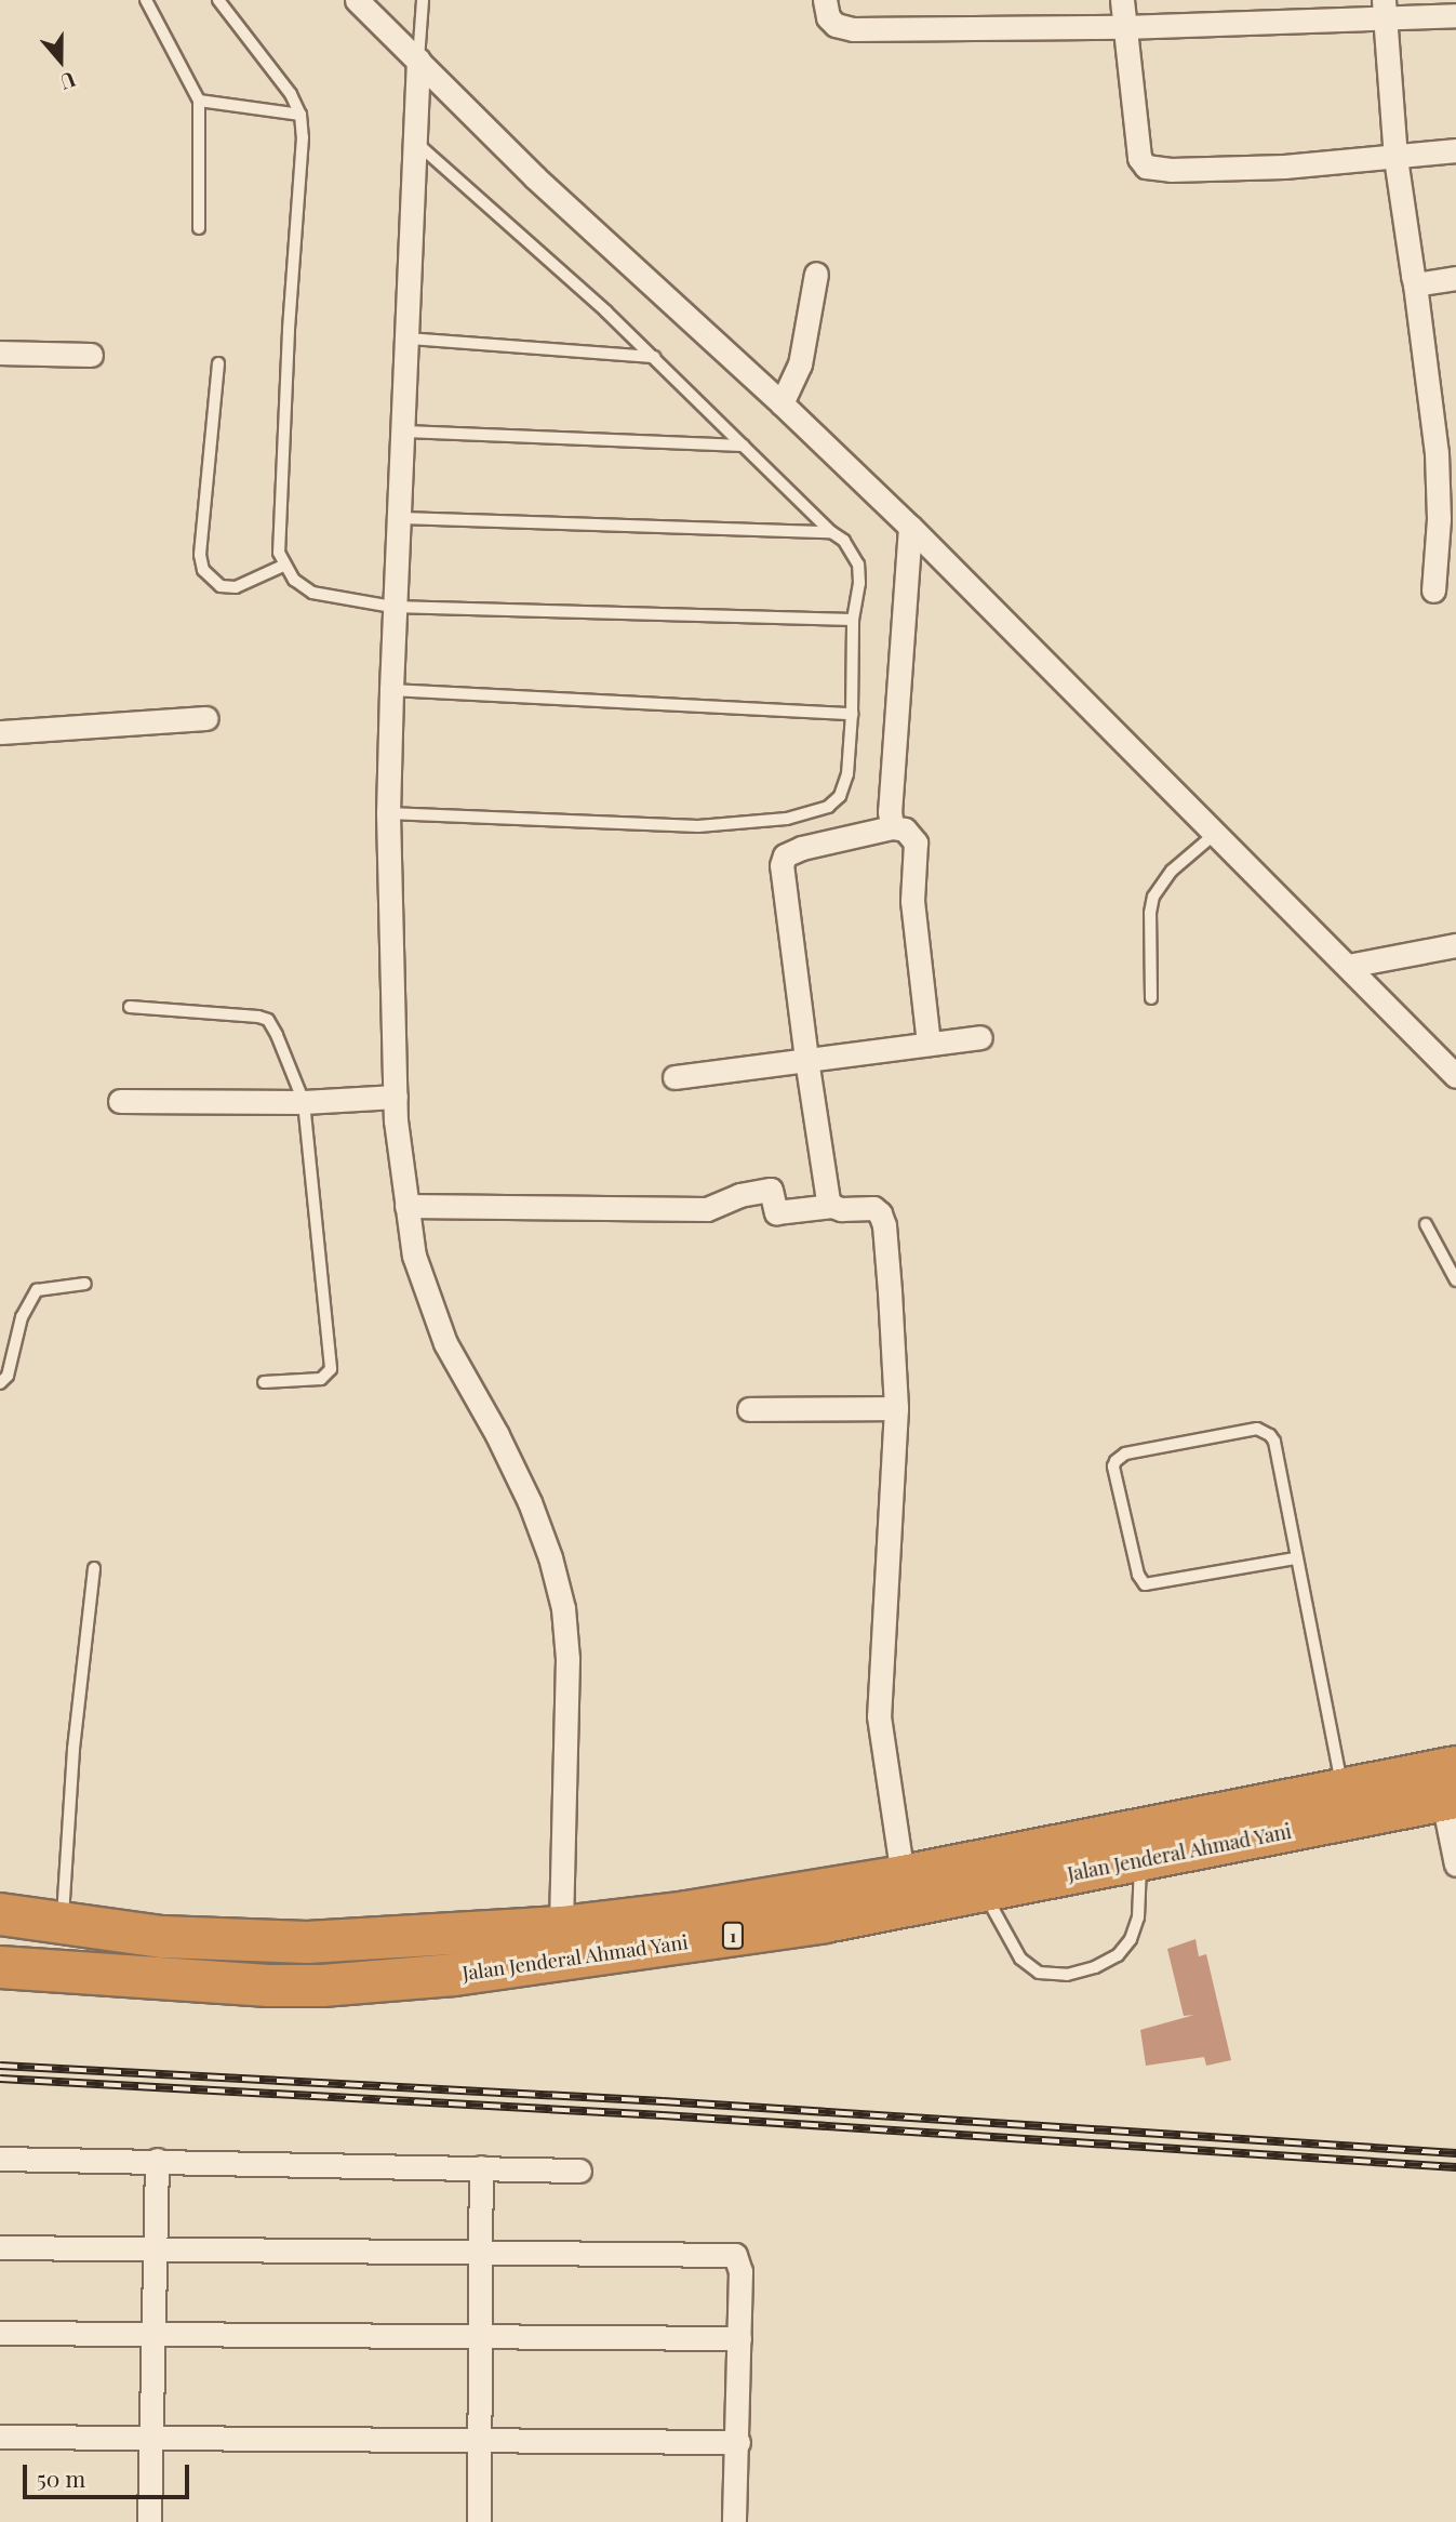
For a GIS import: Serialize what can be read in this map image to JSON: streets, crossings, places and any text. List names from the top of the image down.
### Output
{
  "streets": {
    "highway": ["Jalan Jenderal Ahmad Yani", "1"]
  },
  "scale_bar": "50 m",
  "north": "bottom"
}
